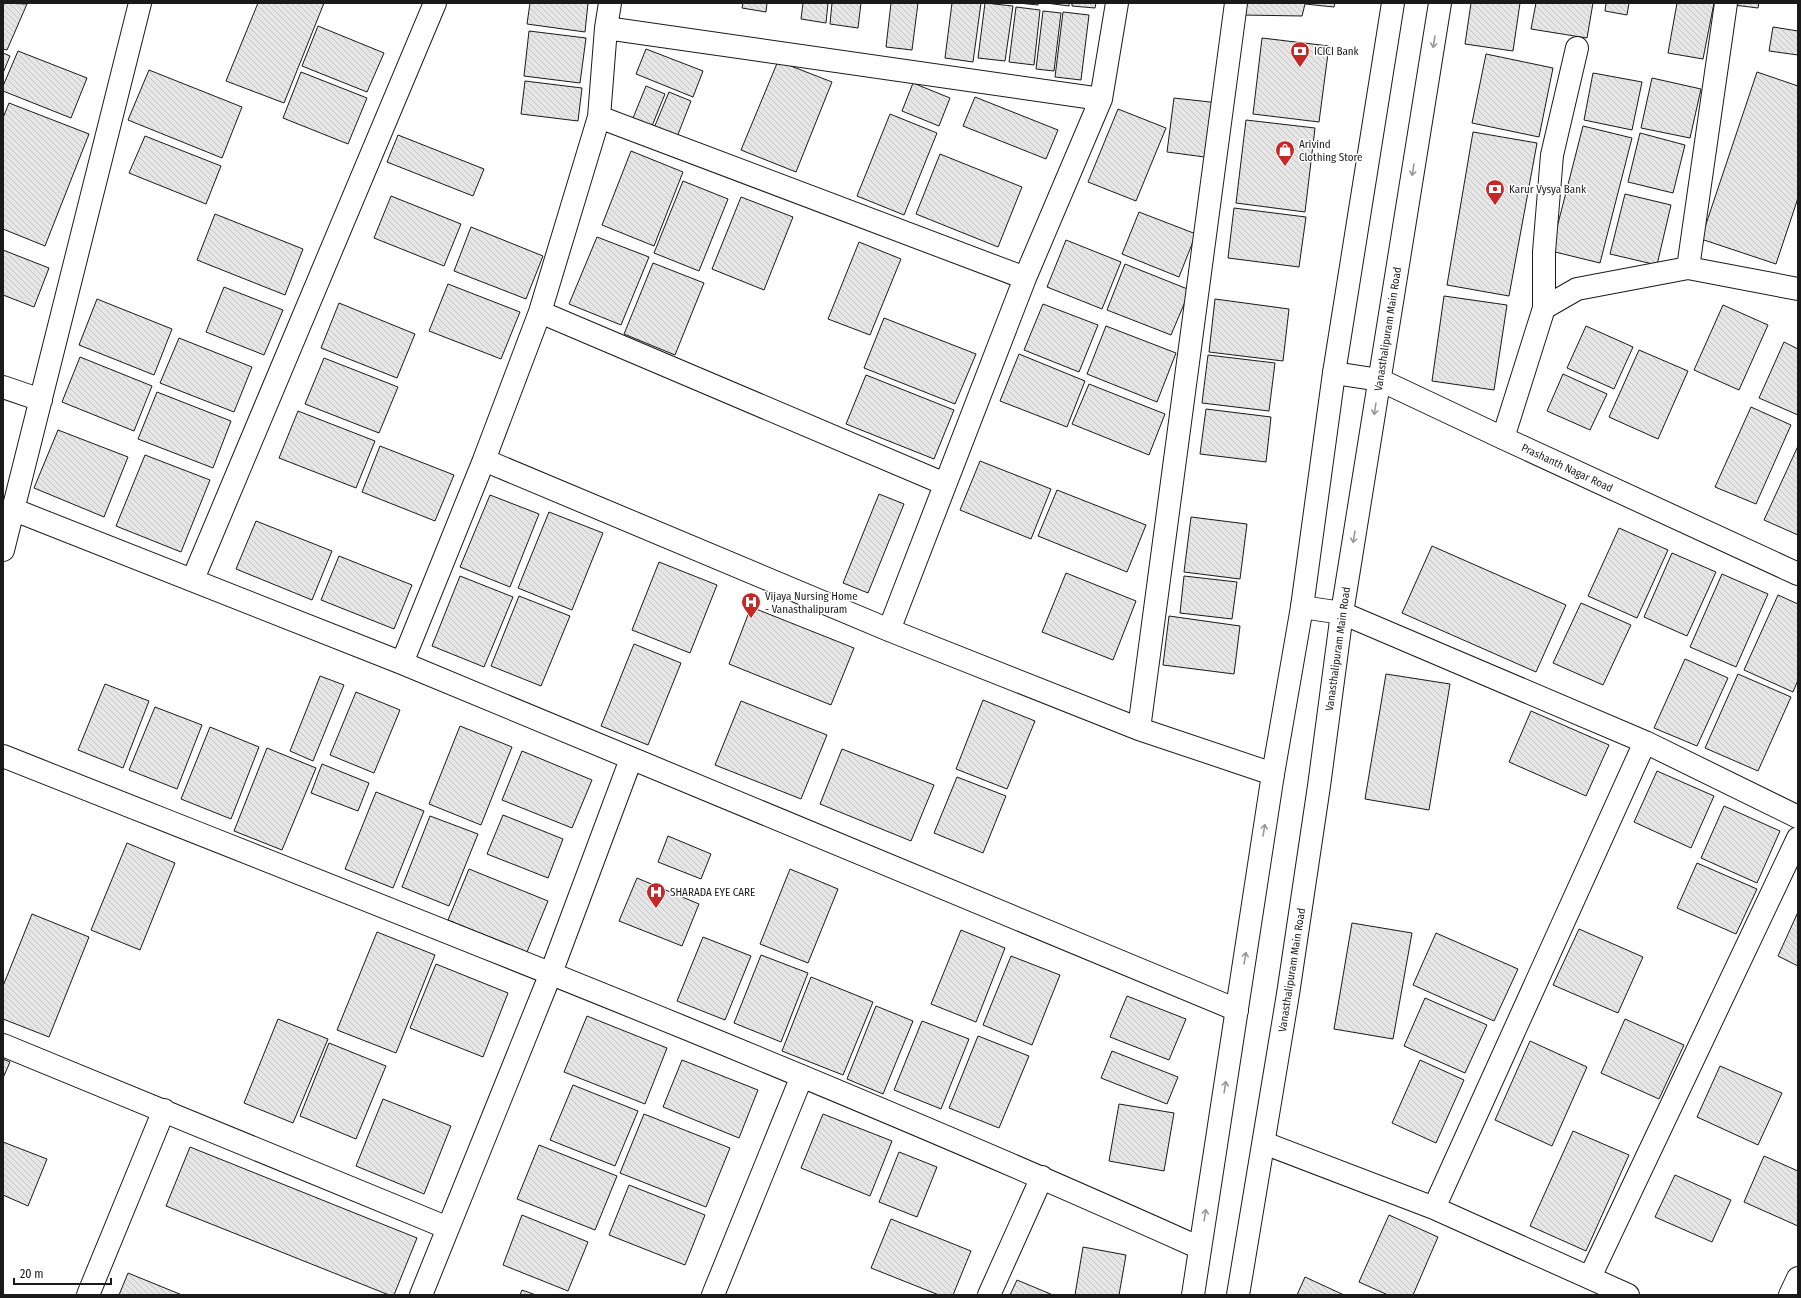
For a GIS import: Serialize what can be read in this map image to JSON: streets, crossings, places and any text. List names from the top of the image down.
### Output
{
  "streets": {
    "street": ["Vanasthalipuram Main Road", "Prashanth Nagar Road"]
  },
  "crossings": [
    ["Vanasthalipuram Main Road", "Prashanth Nagar Road"]
  ],
  "places": {
    "bank": ["ICICI Bank", "Karur Vysya Bank"],
    "shop": ["Arivind Clothing Store"],
    "hospital": ["Vijaya Nursing Home - Vanasthalipuram", "SHARADA EYE CARE"]
  },
  "scale_bar": "20 m"
}
